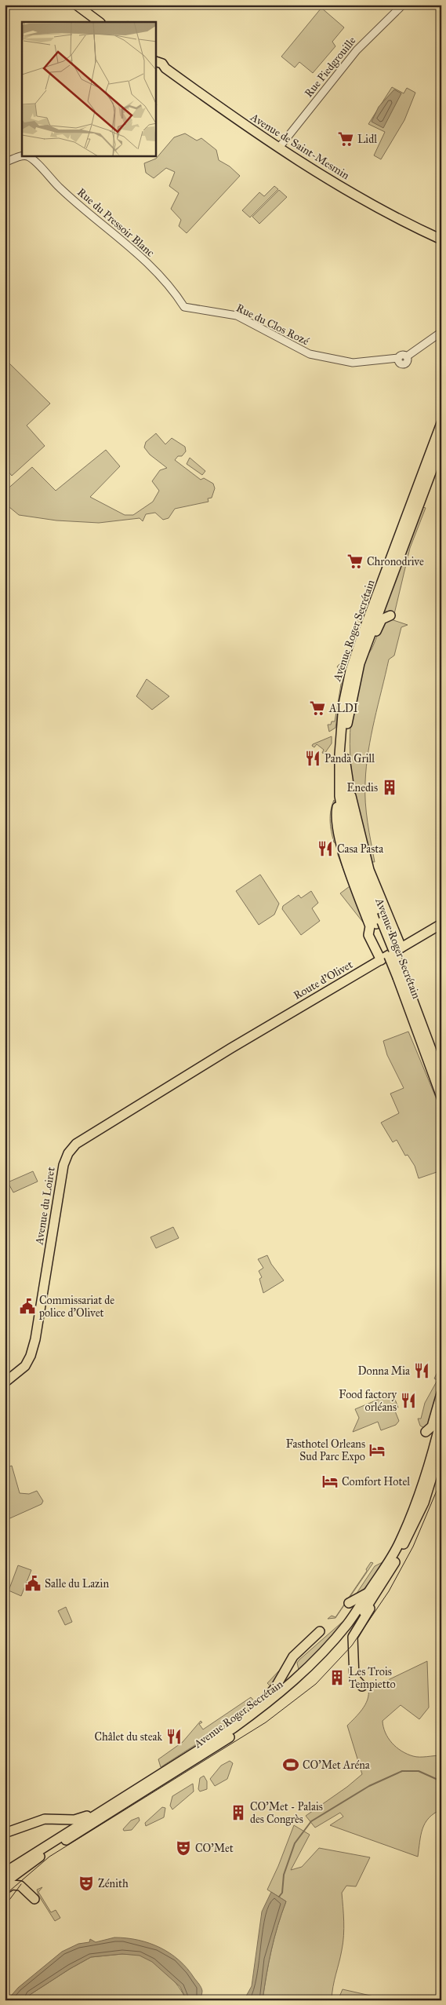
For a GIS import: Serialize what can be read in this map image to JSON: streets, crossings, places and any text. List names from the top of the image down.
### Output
{
  "streets": {
    "main road": [
      "Avenue de Saint-Mesmin",
      "Avenue Roger Secrétain",
      "Route d'Olivet",
      "Avenue du Loiret"
    ],
    "street": ["Rue Piedgrouille", "Rue du Pressoir Blanc", "Rue du Clos Rozé"]
  },
  "crossings": [
    ["Rue Piedgrouille", "Avenue de Saint-Mesmin"],
    ["Rue du Pressoir Blanc", "Rue du Clos Rozé"],
    ["Route d'Olivet", "Avenue du Loiret"]
  ],
  "places": {
    "supermarket": ["Lidl", "Chronodrive", "ALDI"],
    "restaurant": [
      "Panda Grill",
      "Casa Pasta",
      "Donna Mia",
      "Food factory orléans",
      "Châlet du steak"
    ],
    "building": ["Enedis", "Les Trois Tempietto", "CO'Met - Palais des Congrès"],
    "public building": ["Commissariat de police d'Olivet", "Salle du Lazin"],
    "hotel": ["Fasthotel Orleans Sud Parc Expo", "Comfort Hotel"],
    "sports": ["CO'Met Aréna"],
    "theatre": ["CO'Met", "Zénith"]
  }
}
